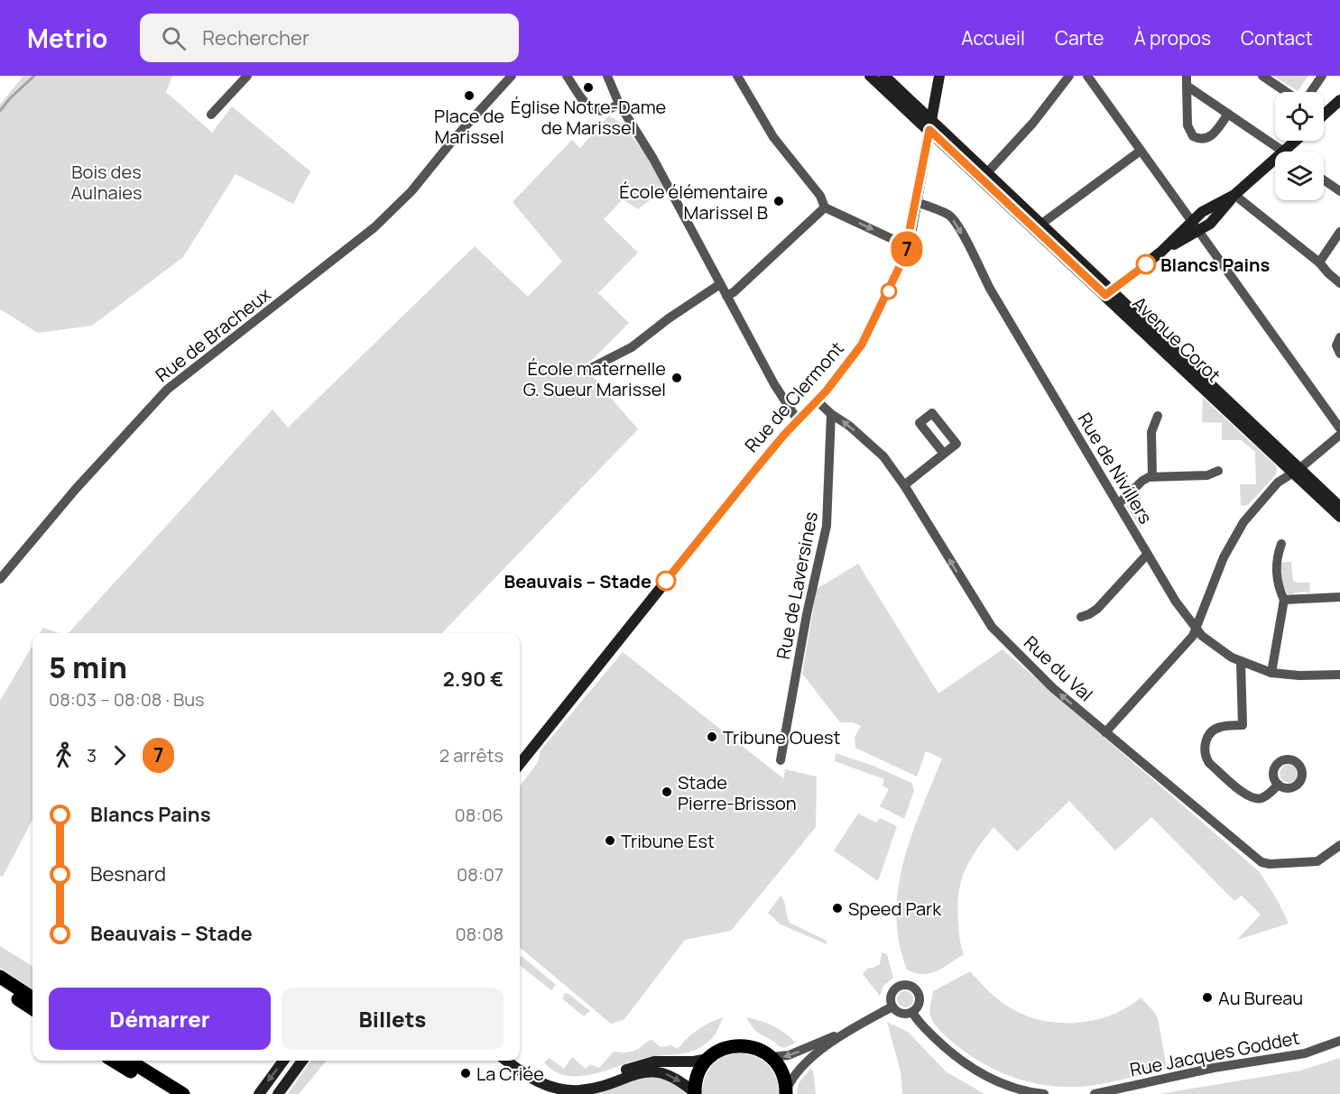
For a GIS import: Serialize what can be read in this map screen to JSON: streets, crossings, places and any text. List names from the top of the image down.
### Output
{
  "streets": {
    "main road": ["Avenue Corot", "Rue de Clermont"],
    "street": [
      "Rue de Bracheux",
      "Rue de Nivillers",
      "Rue de Laversines",
      "Rue du Val",
      "Rue Jacques Goddet"
    ]
  },
  "crossings": [
    ["Avenue Corot", "Rue de Clermont"],
    ["Rue de Clermont", "Rue de Nivillers"],
    ["Rue de Clermont", "Rue du Val"],
    ["Rue de Laversines", "Rue du Val"]
  ],
  "one_way": ["Rue de Nivillers", "Rue du Val"],
  "parks": ["Bois des Aulnaies"],
  "places": [
    "Église Notre-Dame de Marissel",
    "Place de Marissel",
    "École élémentaire Marissel B",
    "Blancs Pains",
    "École maternelle G. Sueur Marissel",
    "Beauvais – Stade",
    "Tribune Ouest",
    "Stade Pierre-Brisson",
    "Tribune Est",
    "Speed Park",
    "Au Bureau",
    "La Criée"
  ],
  "lines": ["bus line 7"],
  "page": {
    "header": "Metrio",
    "search": "Rechercher",
    "nav": [
      "Accueil",
      "Carte",
      "À propos",
      "Contact"
    ],
    "on_map": "7",
    "heading": ["5 min", "08:03 – 08:08 · Bus", "2.90 €"],
    "legs": ["3", "7", "2 arrêts"],
    "list": [
      {
        "name": "Blancs Pains",
        "value": "08:06"
      },
      {
        "name": "Besnard",
        "value": "08:07"
      },
      {
        "name": "Beauvais – Stade",
        "value": "08:08"
      }
    ],
    "buttons": ["Démarrer", "Billets"]
  }
}
